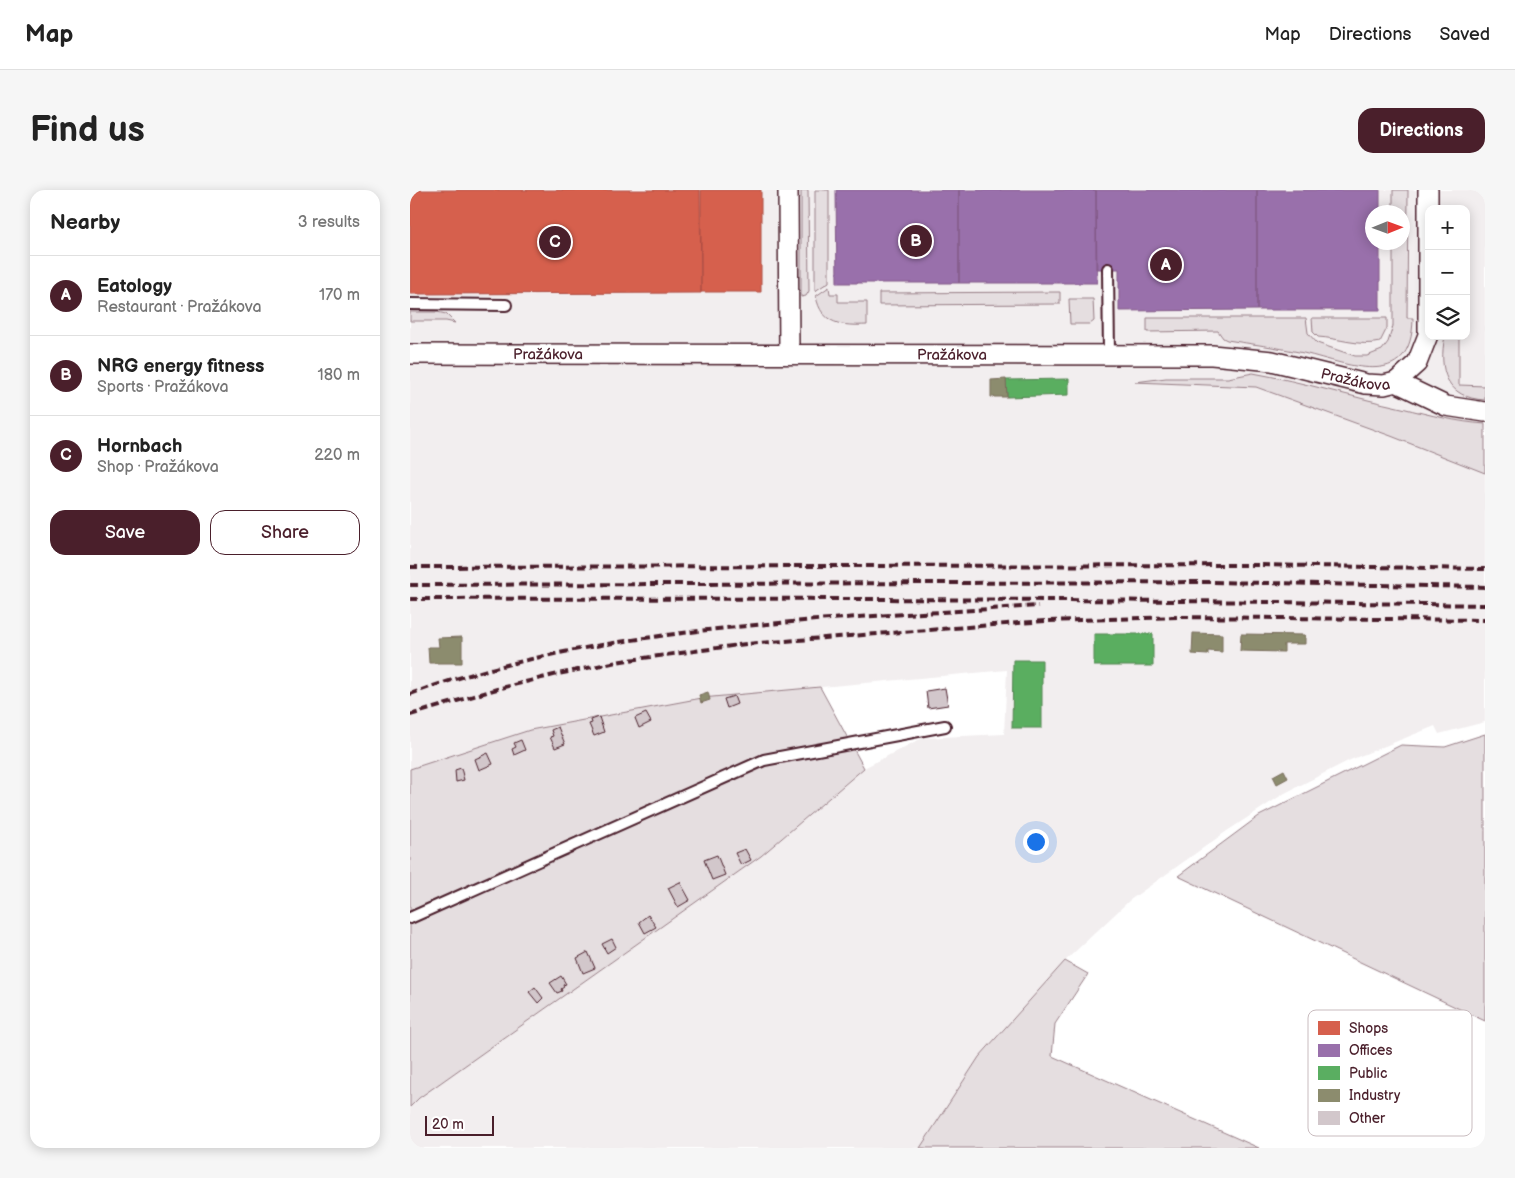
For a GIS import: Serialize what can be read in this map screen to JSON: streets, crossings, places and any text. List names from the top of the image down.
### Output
{
  "streets": {
    "street": ["Pražákova"]
  },
  "legend": [
    "Shops",
    "Offices",
    "Public",
    "Industry",
    "Other"
  ],
  "scale_bar": "20 m",
  "north": "right",
  "page": {
    "header": "Map",
    "nav": ["Map", "Directions", "Saved"],
    "buttons": [
      "Directions",
      ["Save", "Share"]
    ],
    "title": "Find us",
    "heading": ["Nearby", "3 results"],
    "map_buttons": ["+", "−"],
    "pins": ["B", "C", "A"],
    "list": [
      {
        "mark": "A",
        "name": "Eatology",
        "note": "Restaurant · Pražákova",
        "value": "170 m"
      },
      {
        "mark": "B",
        "name": "NRG energy fitness",
        "note": "Sports · Pražákova",
        "value": "180 m"
      },
      {
        "mark": "C",
        "name": "Hornbach",
        "note": "Shop · Pražákova",
        "value": "220 m"
      }
    ],
    "scale": "20 m"
  }
}
